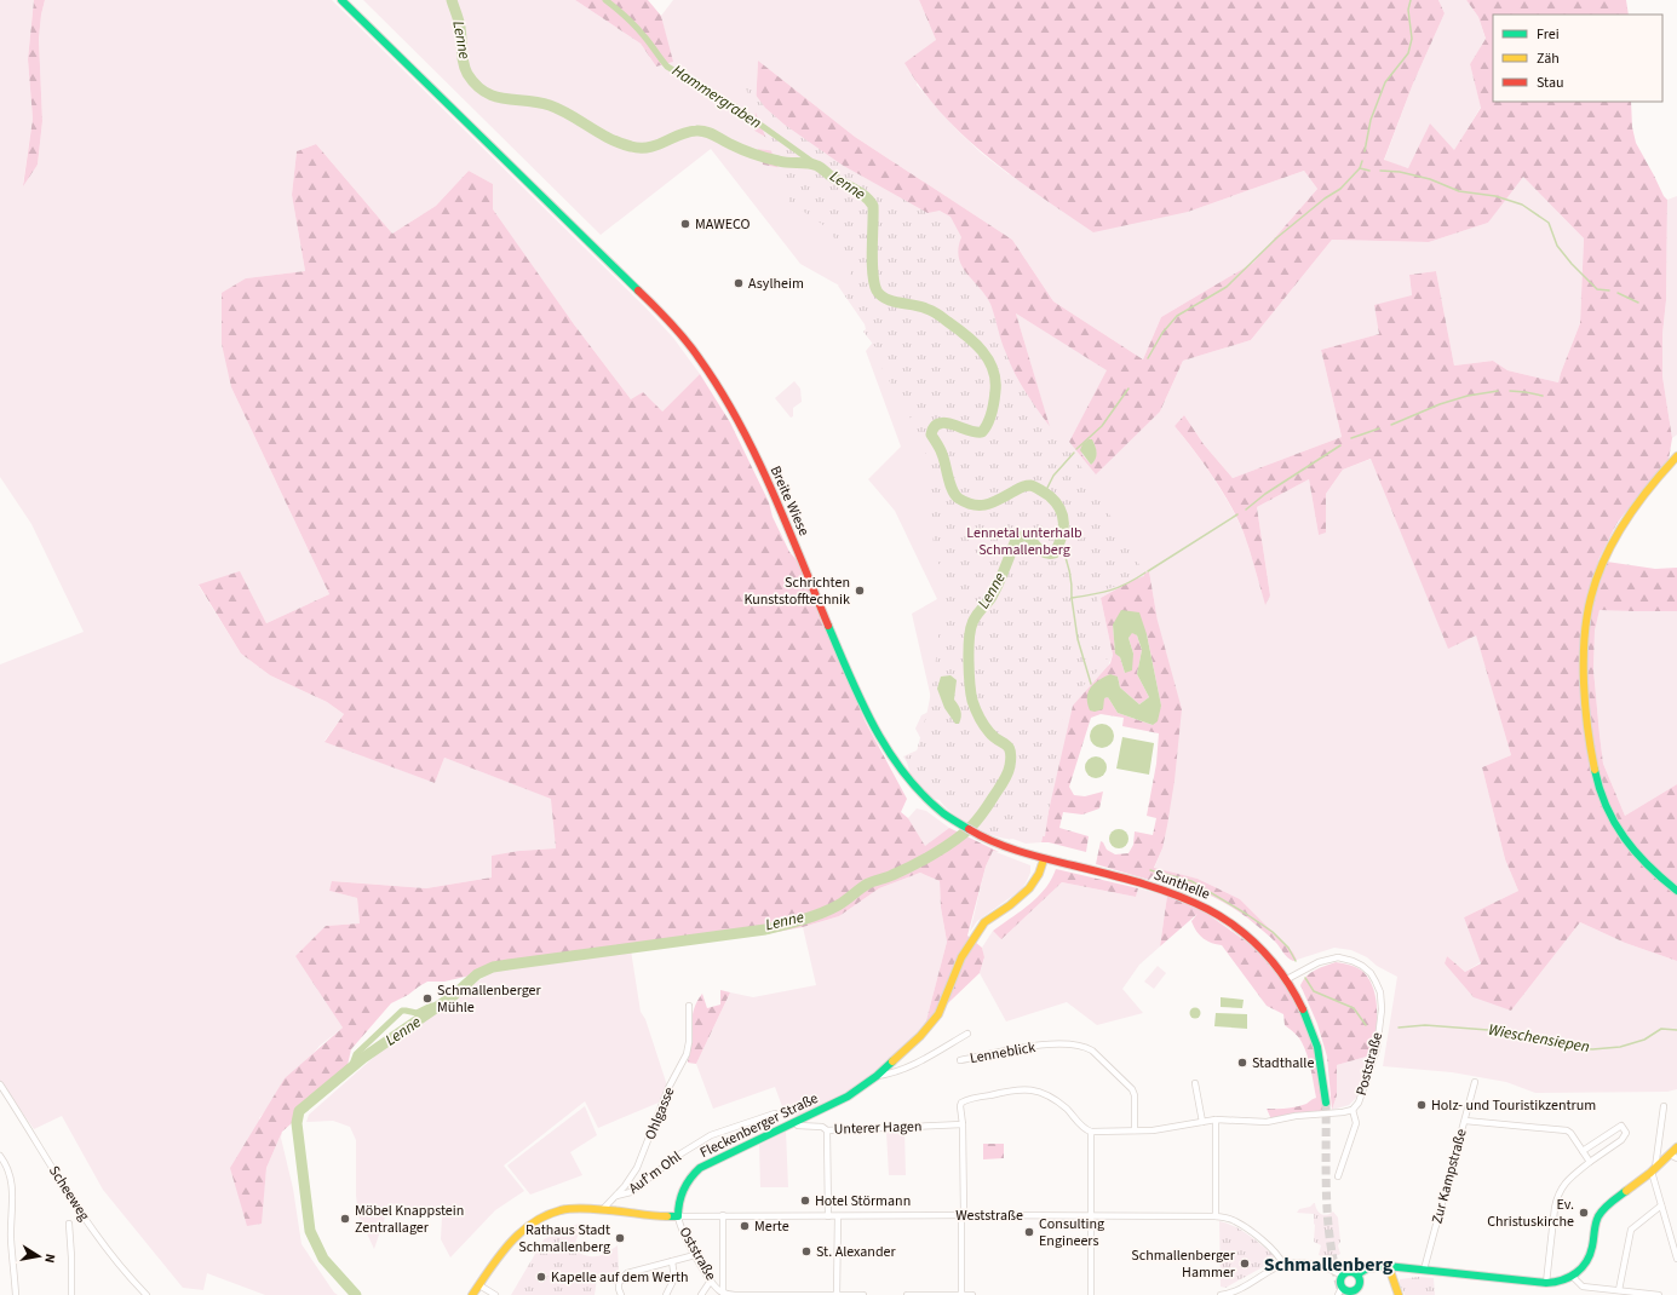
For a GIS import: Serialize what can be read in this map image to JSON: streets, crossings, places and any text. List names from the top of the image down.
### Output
{
  "streets": {
    "main road": ["Breite Wiese", "Sunthelle", "Fleckenberger Straße"],
    "street": [
      "Lenneblick",
      "Poststraße",
      "Ohlgasse",
      "Unterer Hagen",
      "Auf'm Ohl",
      "Zur Kampstraße",
      "Scheeweg",
      "Weststraße",
      "Oststraße"
    ]
  },
  "crossings": [
    ["Breite Wiese", "Sunthelle"],
    ["Sunthelle", "Poststraße"],
    ["Sunthelle", "Fleckenberger Straße"],
    ["Lenneblick", "Poststraße"],
    ["Ohlgasse", "Auf'm Ohl"],
    ["Fleckenberger Straße", "Unterer Hagen"],
    ["Fleckenberger Straße", "Weststraße"],
    ["Fleckenberger Straße", "Oststraße"],
    ["Weststraße", "Oststraße"]
  ],
  "districts": ["Schmallenberg"],
  "water": ["Lenne", "Hammergraben", "Wieschensiepen"],
  "parks": ["Lennetal unterhalb Schmallenberg"],
  "places": [
    "MAWECO",
    "Asylheim",
    "Schrichten Kunststofftechnik",
    "Schmallenberger Mühle",
    "Stadthalle",
    "Holz- und Touristikzentrum",
    "Hotel Störmann",
    "Ev. Christuskirche",
    "Möbel Knappstein Zentrallager",
    "Merte",
    "Consulting Engineers",
    "Rathaus Stadt Schmallenberg",
    "St. Alexander",
    "Schmallenberger Hammer",
    "Kapelle auf dem Werth"
  ],
  "legend": ["Frei", "Zäh", "Stau"],
  "north": "right"
}
